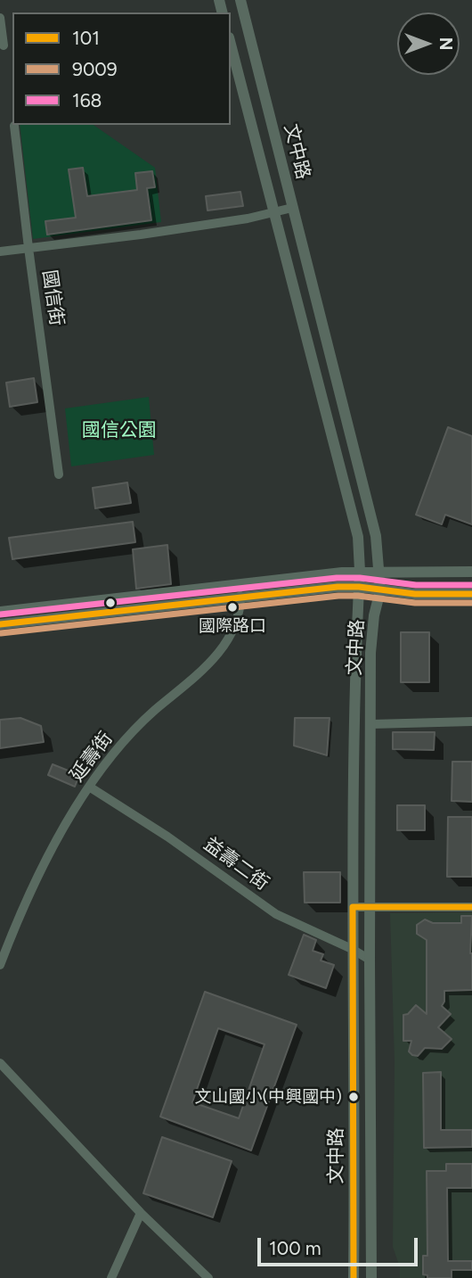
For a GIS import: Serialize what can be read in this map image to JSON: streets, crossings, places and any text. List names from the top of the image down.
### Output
{
  "streets": {
    "street": [
      "文中路",
      "國信街",
      "延壽街",
      "益壽二街"
    ]
  },
  "crossings": [
    ["文中路", "益壽二街"],
    ["延壽街", "益壽二街"]
  ],
  "parks": ["國信公園"],
  "places": ["國際路口", "文山國小(中興國中)"],
  "lines": ["transit line 168", "transit line 101", "transit line 9009"],
  "legend": ["101", "9009", "168"],
  "scale_bar": "100 m",
  "north": "right"
}
